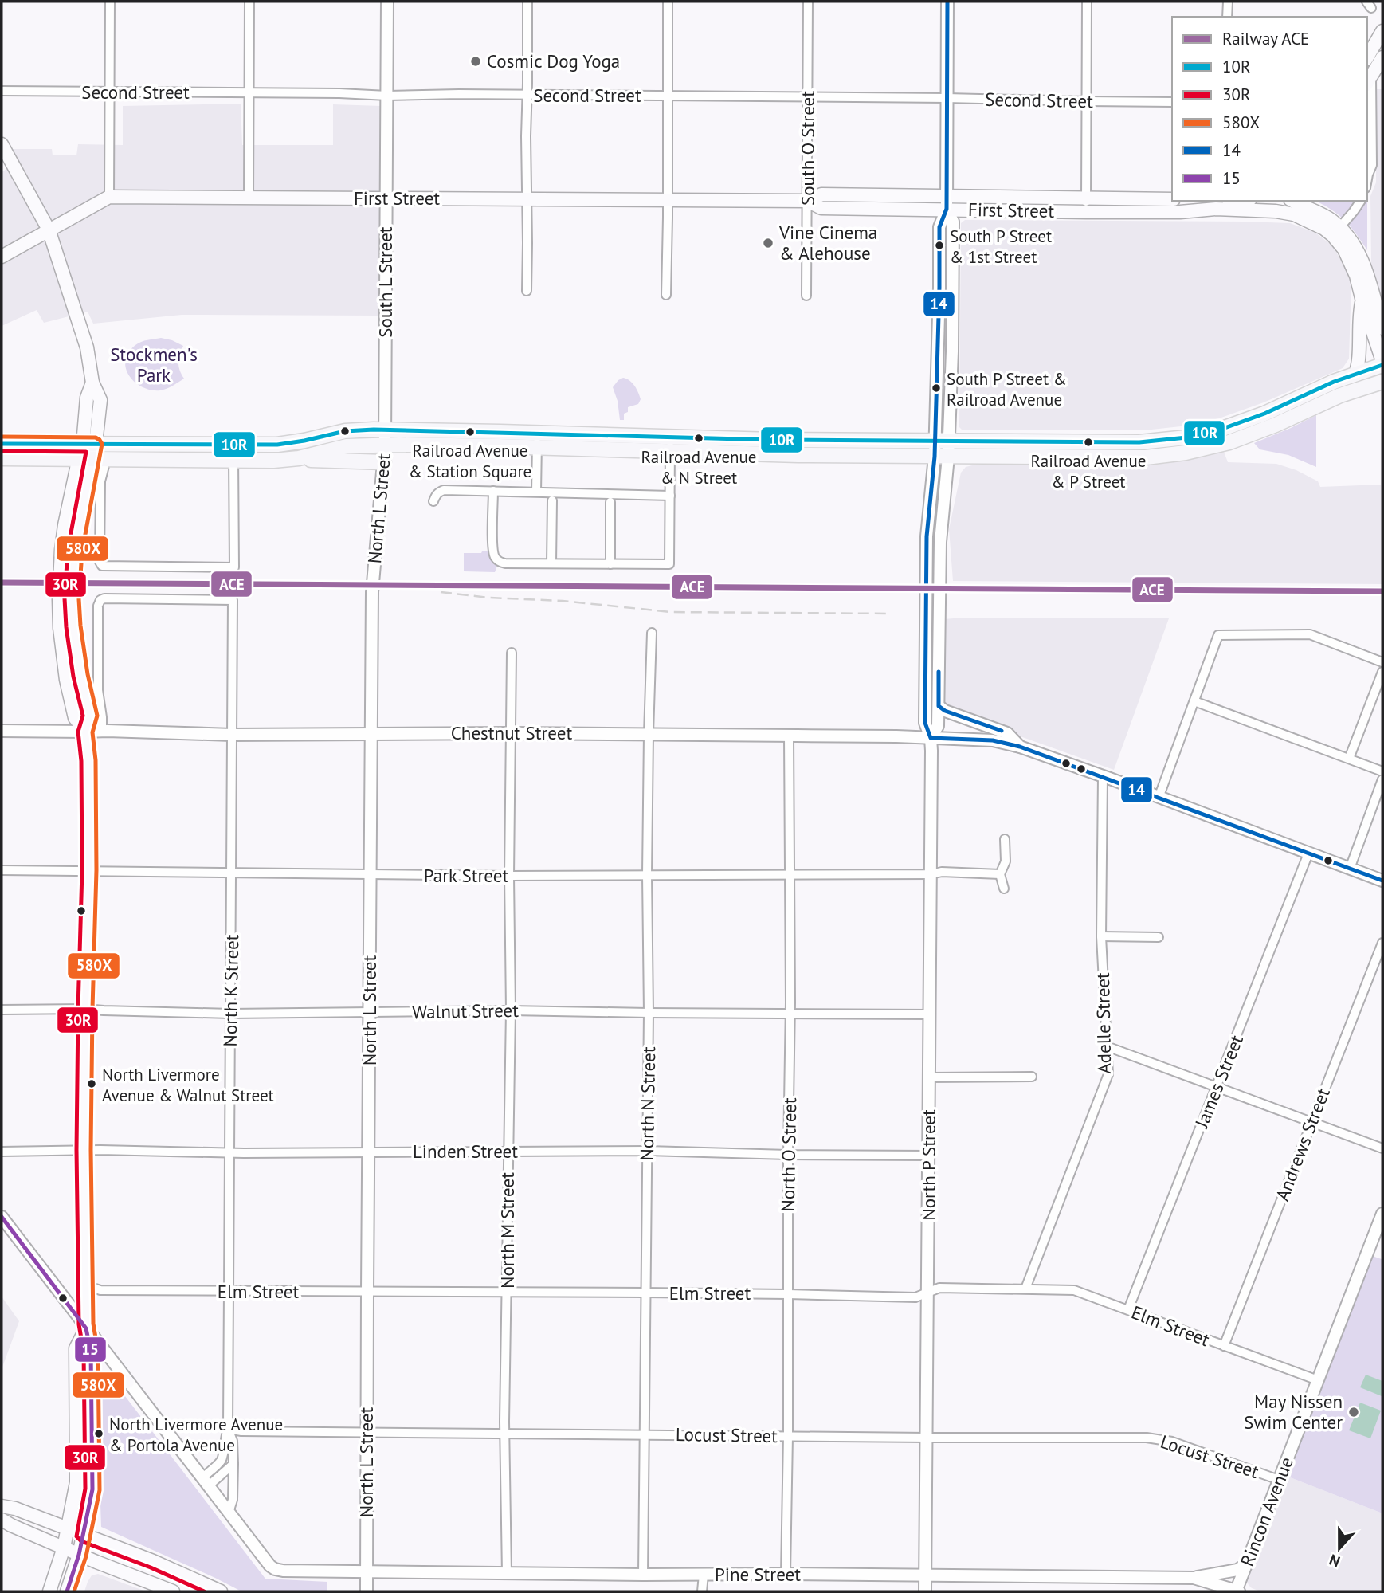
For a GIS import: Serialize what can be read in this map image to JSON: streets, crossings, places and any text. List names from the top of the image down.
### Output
{
  "streets": {
    "main road": ["First Street"],
    "street": [
      "Second Street",
      "South O Street",
      "South L Street",
      "North L Street",
      "Chestnut Street",
      "Park Street",
      "North K Street",
      "Walnut Street",
      "Adelle Street",
      "James Street",
      "North N Street",
      "Andrews Street",
      "Linden Street",
      "North O Street",
      "North P Street",
      "North M Street",
      "Elm Street",
      "Locust Street",
      "Rincon Avenue",
      "Pine Street"
    ]
  },
  "crossings": [
    ["Second Street", "South O Street"],
    ["Second Street", "South L Street"],
    ["Second Street", "North P Street"],
    ["South O Street", "First Street"],
    ["First Street", "South L Street"],
    ["First Street", "North P Street"],
    ["South L Street", "North L Street"],
    ["North L Street", "Chestnut Street"],
    ["North L Street", "Park Street"],
    ["North L Street", "Walnut Street"],
    ["North L Street", "Linden Street"],
    ["North L Street", "Elm Street"],
    ["North L Street", "Locust Street"],
    ["North L Street", "Pine Street"],
    ["Chestnut Street", "North K Street"],
    ["Chestnut Street", "North N Street"],
    ["Chestnut Street", "North O Street"],
    ["Chestnut Street", "North P Street"],
    ["Chestnut Street", "North M Street"],
    ["Park Street", "North K Street"],
    ["Park Street", "North N Street"],
    ["Park Street", "North O Street"],
    ["Park Street", "North P Street"],
    ["Park Street", "North M Street"],
    ["North K Street", "Walnut Street"],
    ["North K Street", "Linden Street"],
    ["North K Street", "Elm Street"],
    ["North K Street", "Locust Street"],
    ["North K Street", "Pine Street"],
    ["Walnut Street", "North N Street"],
    ["Walnut Street", "North O Street"],
    ["Walnut Street", "North P Street"],
    ["Walnut Street", "North M Street"],
    ["Adelle Street", "Elm Street"],
    ["James Street", "Elm Street"],
    ["North N Street", "Linden Street"],
    ["North N Street", "Elm Street"],
    ["North N Street", "Locust Street"],
    ["North N Street", "Pine Street"],
    ["Andrews Street", "Elm Street"],
    ["Linden Street", "North O Street"],
    ["Linden Street", "North P Street"],
    ["Linden Street", "North M Street"],
    ["North O Street", "Elm Street"],
    ["North O Street", "Locust Street"],
    ["North O Street", "Pine Street"],
    ["North P Street", "Elm Street"],
    ["North P Street", "Locust Street"],
    ["North P Street", "Pine Street"],
    ["North M Street", "Elm Street"],
    ["North M Street", "Locust Street"],
    ["North M Street", "Pine Street"],
    ["Elm Street", "Rincon Avenue"],
    ["Locust Street", "Rincon Avenue"],
    ["Rincon Avenue", "Pine Street"]
  ],
  "parks": ["Stockmen's Park"],
  "places": [
    "Cosmic Dog Yoga",
    "Vine Cinema & Alehouse",
    "South P Street & 1st Street",
    "South P Street & Railroad Avenue",
    "Railroad Avenue & Station Square",
    "Railroad Avenue & N Street",
    "Railroad Avenue & P Street",
    "North Livermore Avenue & Walnut Street",
    "May Nissen Swim Center",
    "North Livermore Avenue & Portola Avenue"
  ],
  "lines": [
    "transit line 14",
    "transit line 10R",
    "transit line 580X",
    "transit line 30R",
    "rail line ACE",
    "transit line 15"
  ],
  "legend": [
    "Railway ACE",
    "10R",
    "30R",
    "580X",
    "14",
    "15"
  ],
  "north": "bottom"
}
